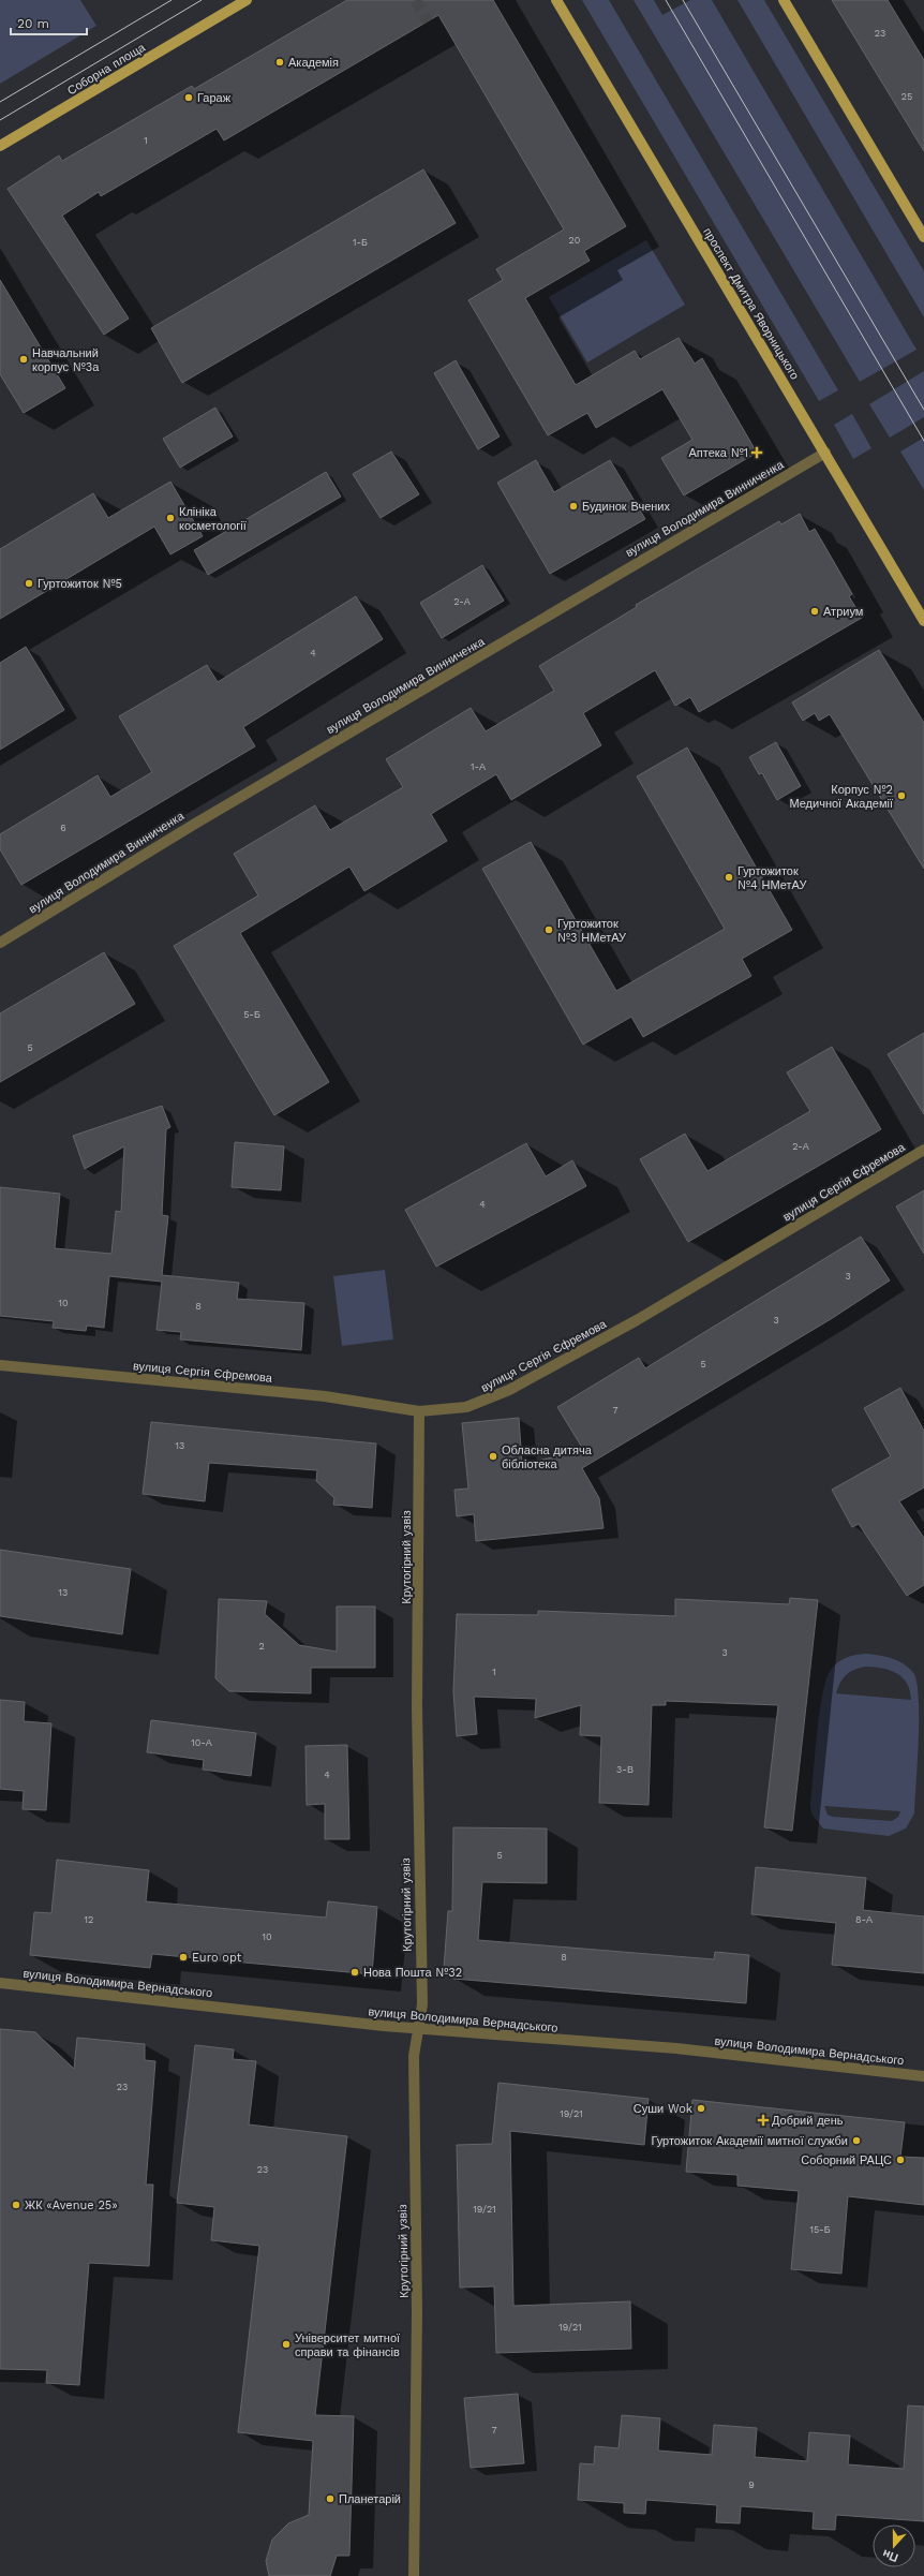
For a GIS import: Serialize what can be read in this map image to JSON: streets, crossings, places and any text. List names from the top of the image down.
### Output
{
  "streets": {
    "main road": ["Соборна площа", "проспект Дмитра Яворницького"],
    "street": [
      "вулиця Володимира Винниченка",
      "вулиця Сергія Єфремова",
      "Крутогірний узвіз",
      "вулиця Володимира Вернадського"
    ]
  },
  "crossings": [
    ["проспект Дмитра Яворницького", "вулиця Володимира Винниченка"],
    ["вулиця Сергія Єфремова", "Крутогірний узвіз"],
    ["Крутогірний узвіз", "вулиця Володимира Вернадського"]
  ],
  "places": {
    "other": [
      "Академія",
      "Гараж",
      "Навчальний корпус №3а",
      "Будинок Вчених",
      "Клініка косметології",
      "Гуртожиток №5",
      "Атриум",
      "Корпус №2 Медичної Академії",
      "Гуртожиток №4 НМетАУ",
      "Гуртожиток №3 НМетАУ",
      "Обласна дитяча бібліотека",
      "Euro opt",
      "Нова Пошта №32",
      "Суши Wok",
      "Гуртожиток Академії митної служби",
      "Соборний РАЦС",
      "ЖК «Avenue 25»",
      "Університет митної справи та фінансів",
      "Планетарій"
    ],
    "health": ["Аптека №1", "Добрий день"]
  },
  "house_numbers": [
    "23",
    "25",
    "1",
    "20",
    "1-Б",
    "2-А",
    "4",
    "1-А",
    "6",
    "5-Б",
    "5",
    "2-А",
    "4",
    "3",
    "10",
    "8",
    "3",
    "5",
    "7",
    "13",
    "13",
    "2",
    "3",
    "1",
    "10-А",
    "3-В",
    "4",
    "5",
    "12",
    "8-А",
    "10",
    "8",
    "23",
    "19/21",
    "23",
    "19/21",
    "15-Б",
    "19/21",
    "7",
    "9"
  ],
  "scale_bar": "20 m",
  "north": "bottom"
}
